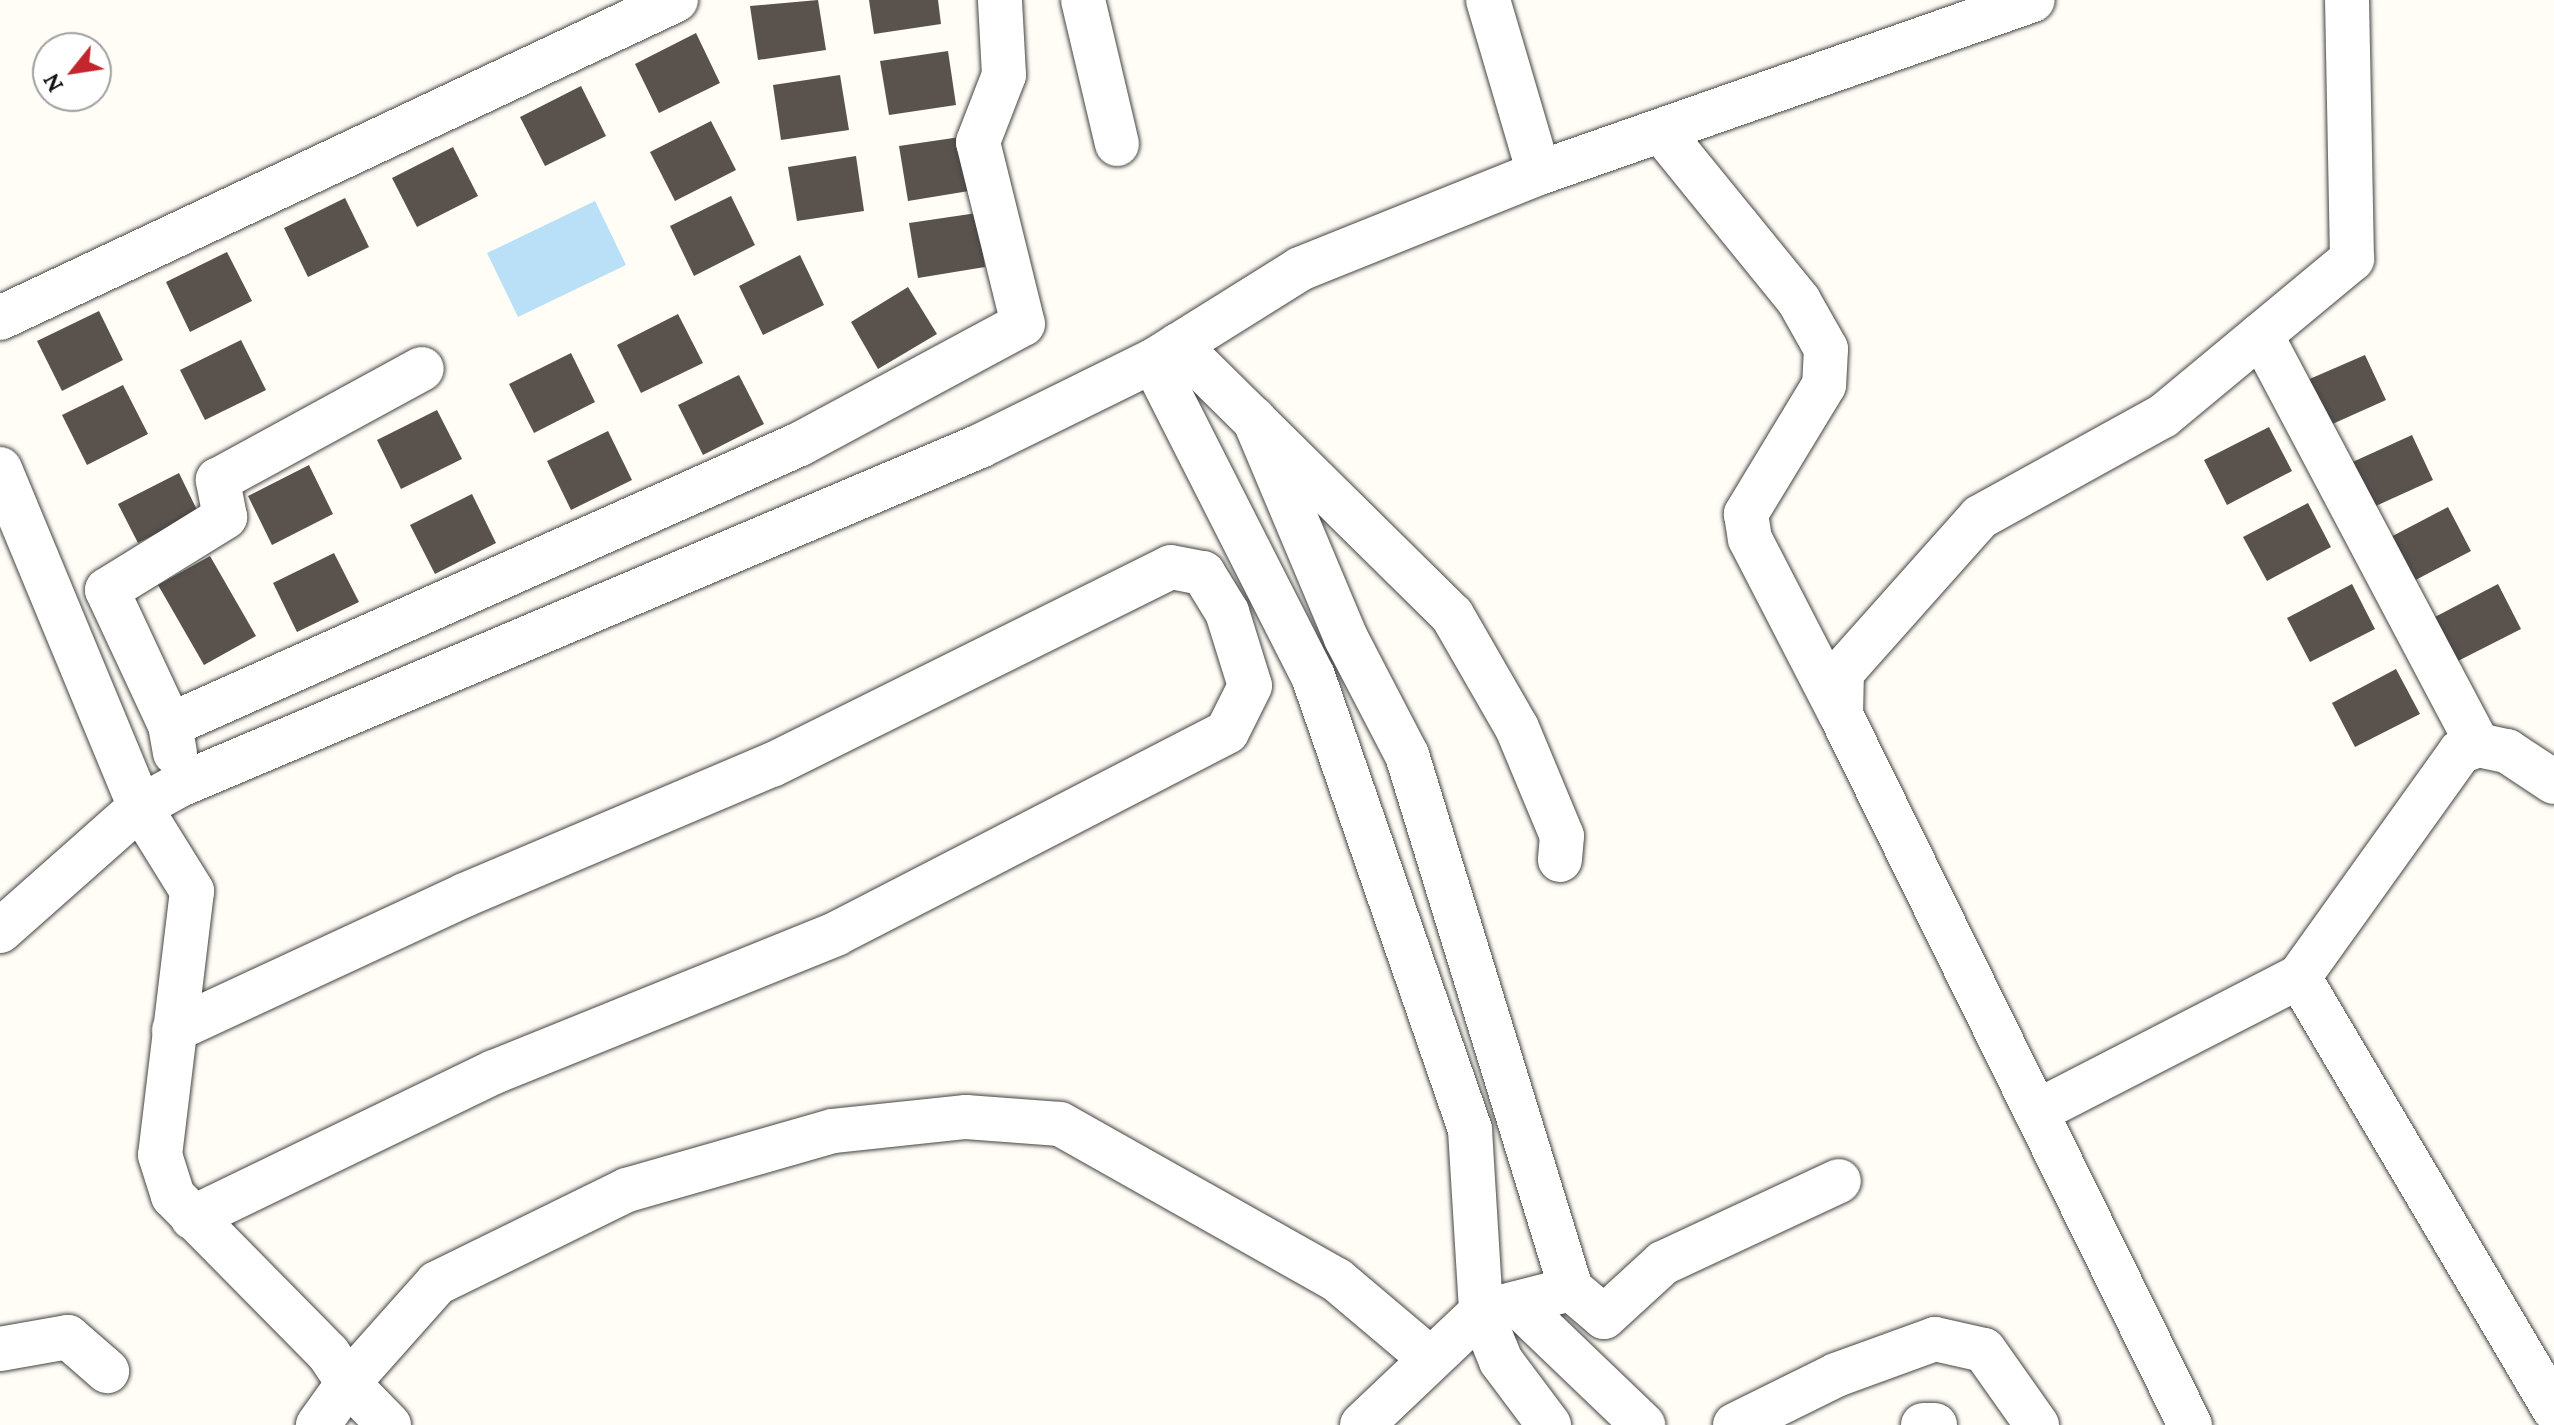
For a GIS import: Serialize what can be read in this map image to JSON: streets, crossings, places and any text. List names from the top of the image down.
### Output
{
  "north": "bottom left"
}
